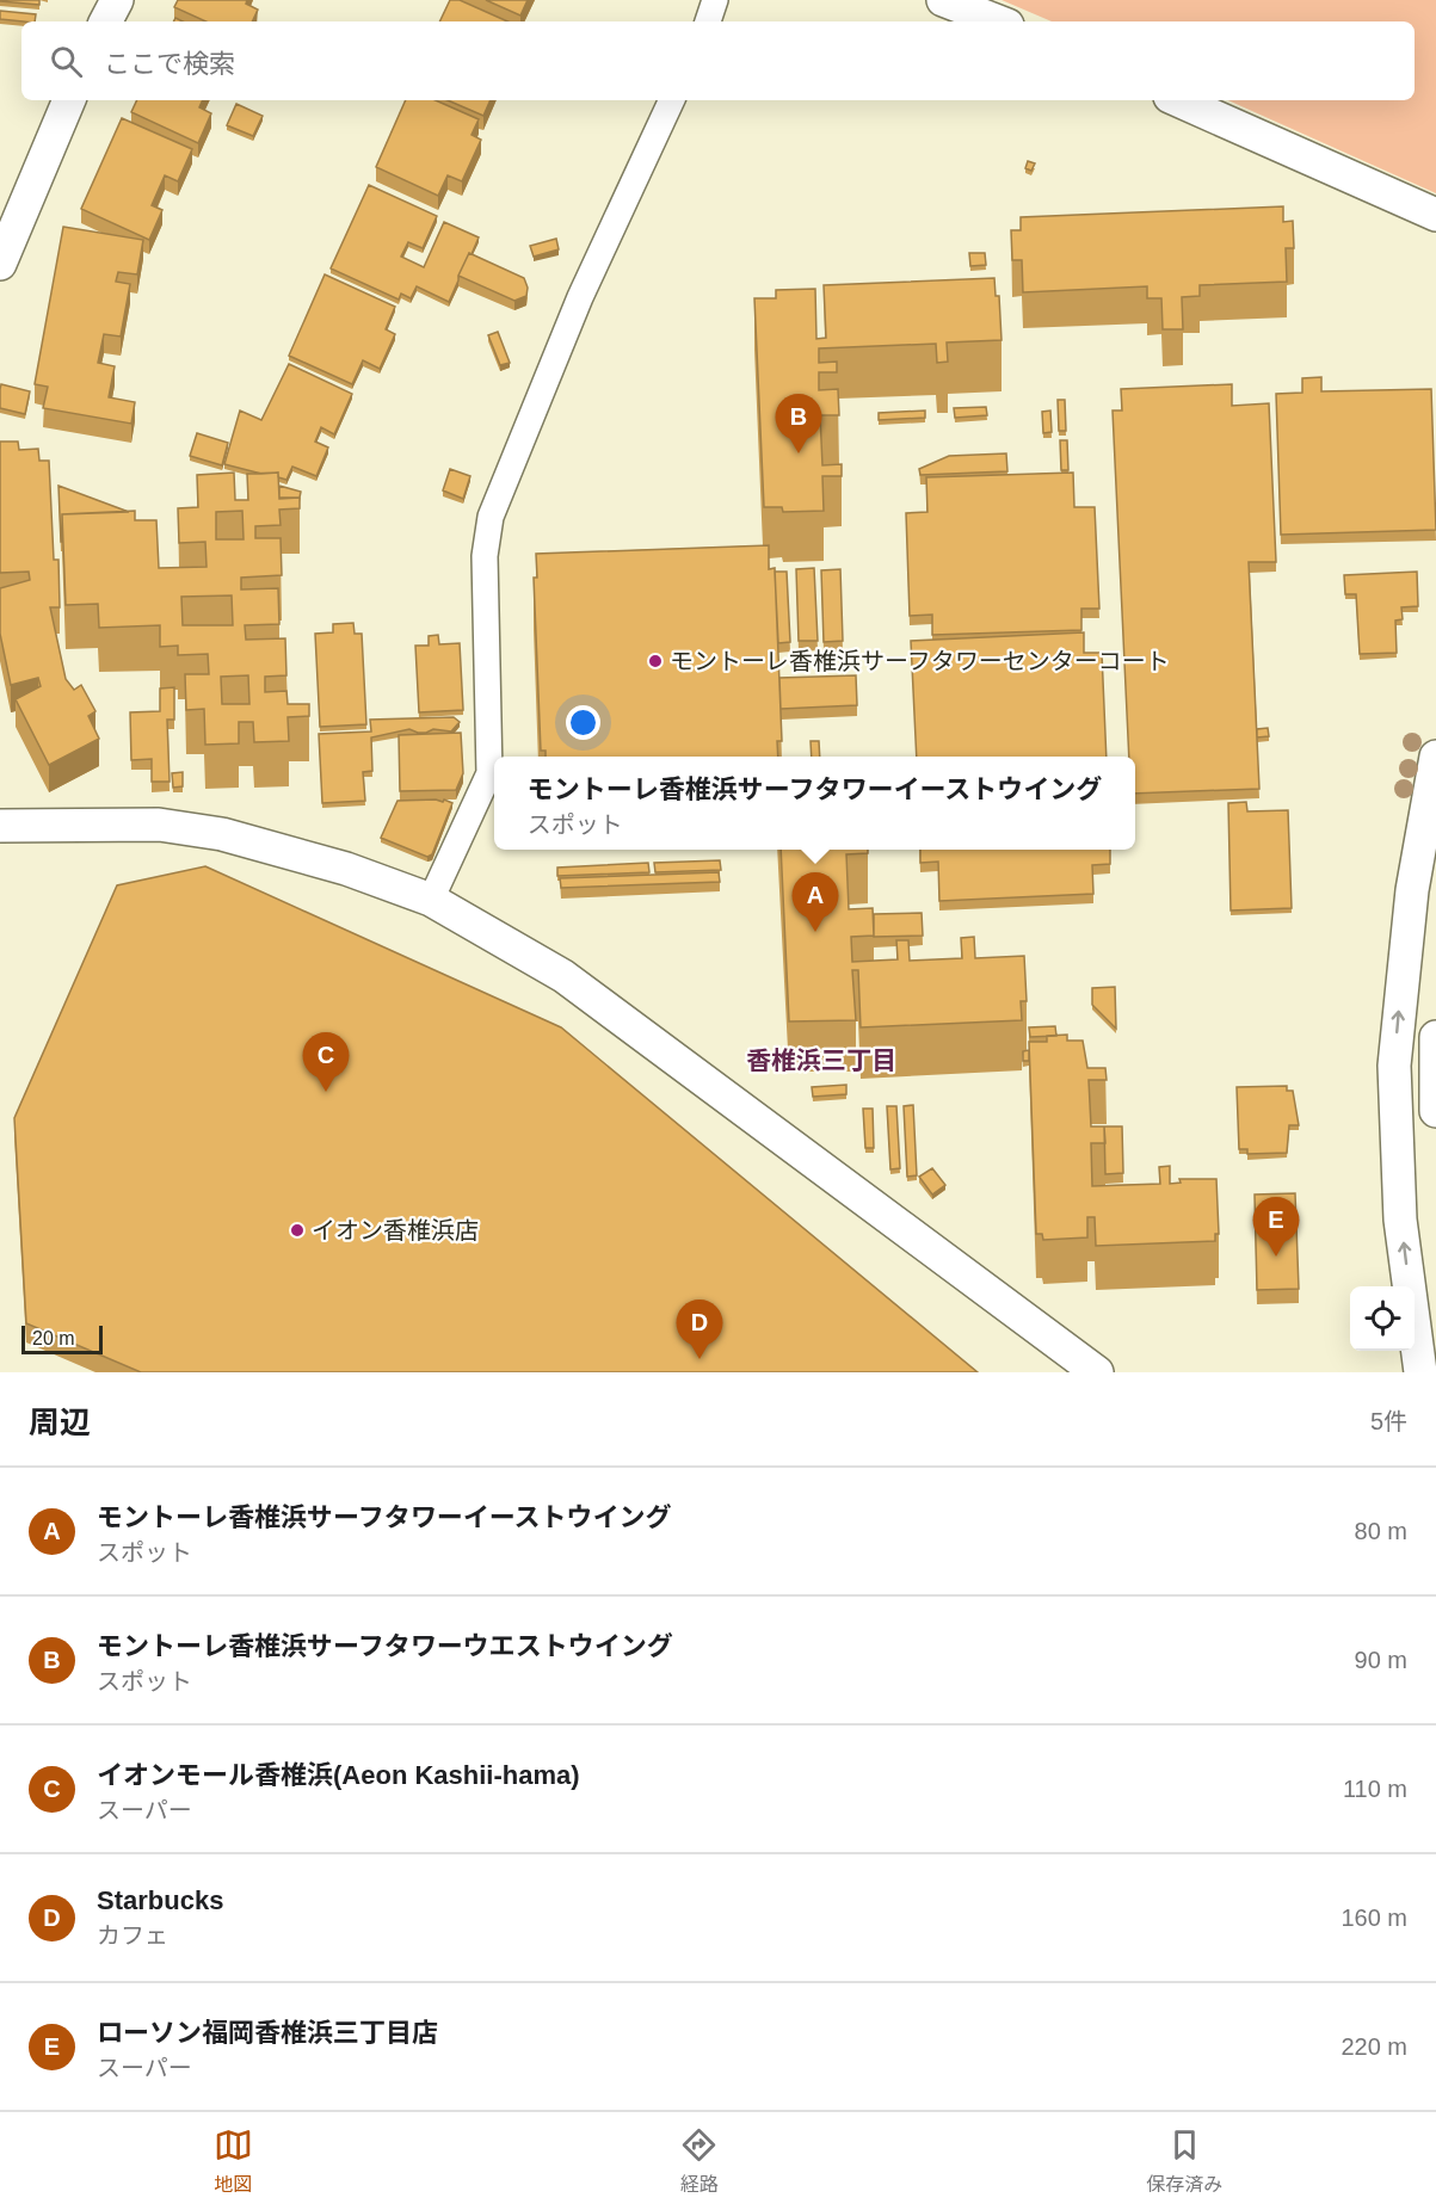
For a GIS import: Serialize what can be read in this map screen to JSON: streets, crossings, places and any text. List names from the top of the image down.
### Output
{
  "districts": ["香椎浜三丁目"],
  "places": ["モントーレ香椎浜サーフタワーセンターコート", "イオン香椎浜店"],
  "scale_bar": "20 m",
  "page": {
    "search": "ここで検索",
    "pins": [
      "B",
      "A",
      "C",
      "E",
      "D"
    ],
    "popup": ["モントーレ香椎浜サーフタワーイーストウイング", "スポット"],
    "scale": "20 m",
    "heading": ["周辺", "5件"],
    "list": [
      {
        "mark": "A",
        "name": "モントーレ香椎浜サーフタワーイーストウイング",
        "note": "スポット",
        "value": "80 m"
      },
      {
        "mark": "B",
        "name": "モントーレ香椎浜サーフタワーウエストウイング",
        "note": "スポット",
        "value": "90 m"
      },
      {
        "mark": "C",
        "name": "イオンモール香椎浜(Aeon Kashii-hama)",
        "note": "スーパー",
        "value": "110 m"
      },
      {
        "mark": "D",
        "name": "Starbucks",
        "note": "カフェ",
        "value": "160 m"
      },
      {
        "mark": "E",
        "name": "ローソン福岡香椎浜三丁目店",
        "note": "スーパー",
        "value": "220 m"
      }
    ],
    "nav": ["地図", "経路", "保存済み"]
  }
}
